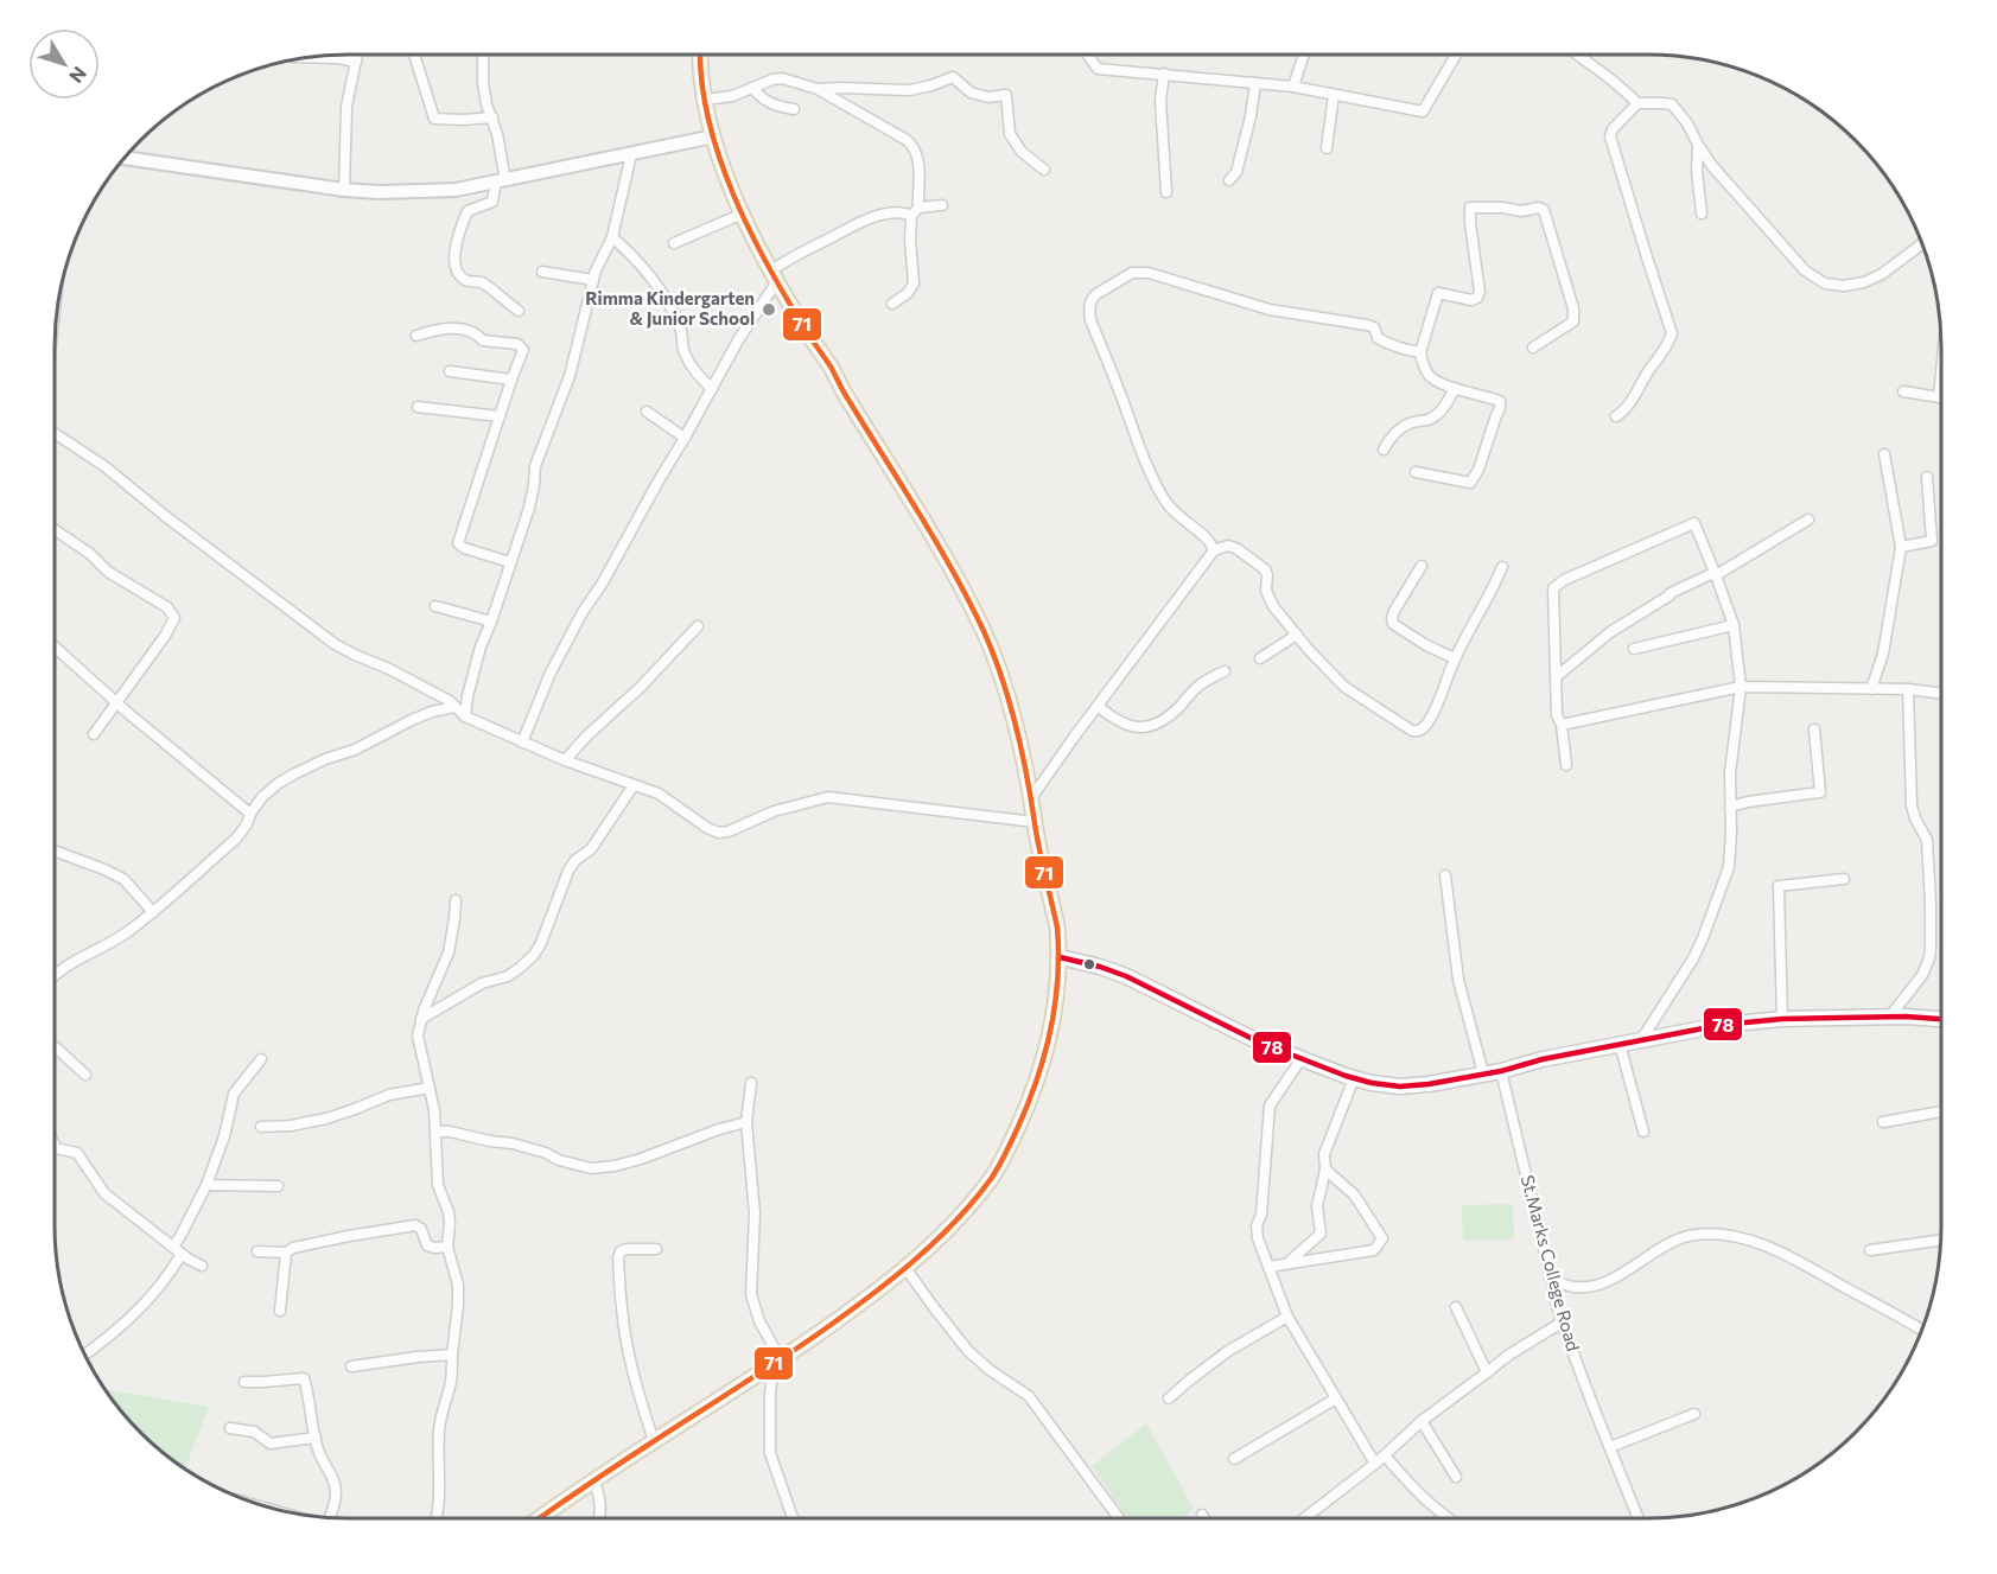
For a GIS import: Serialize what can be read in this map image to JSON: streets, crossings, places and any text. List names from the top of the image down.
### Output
{
  "streets": {
    "street": ["St.Marks College Road"]
  },
  "places": ["Rimma Kindergarten & Junior School"],
  "lines": ["transit line 71", "transit line 78"],
  "north": "bottom right"
}
